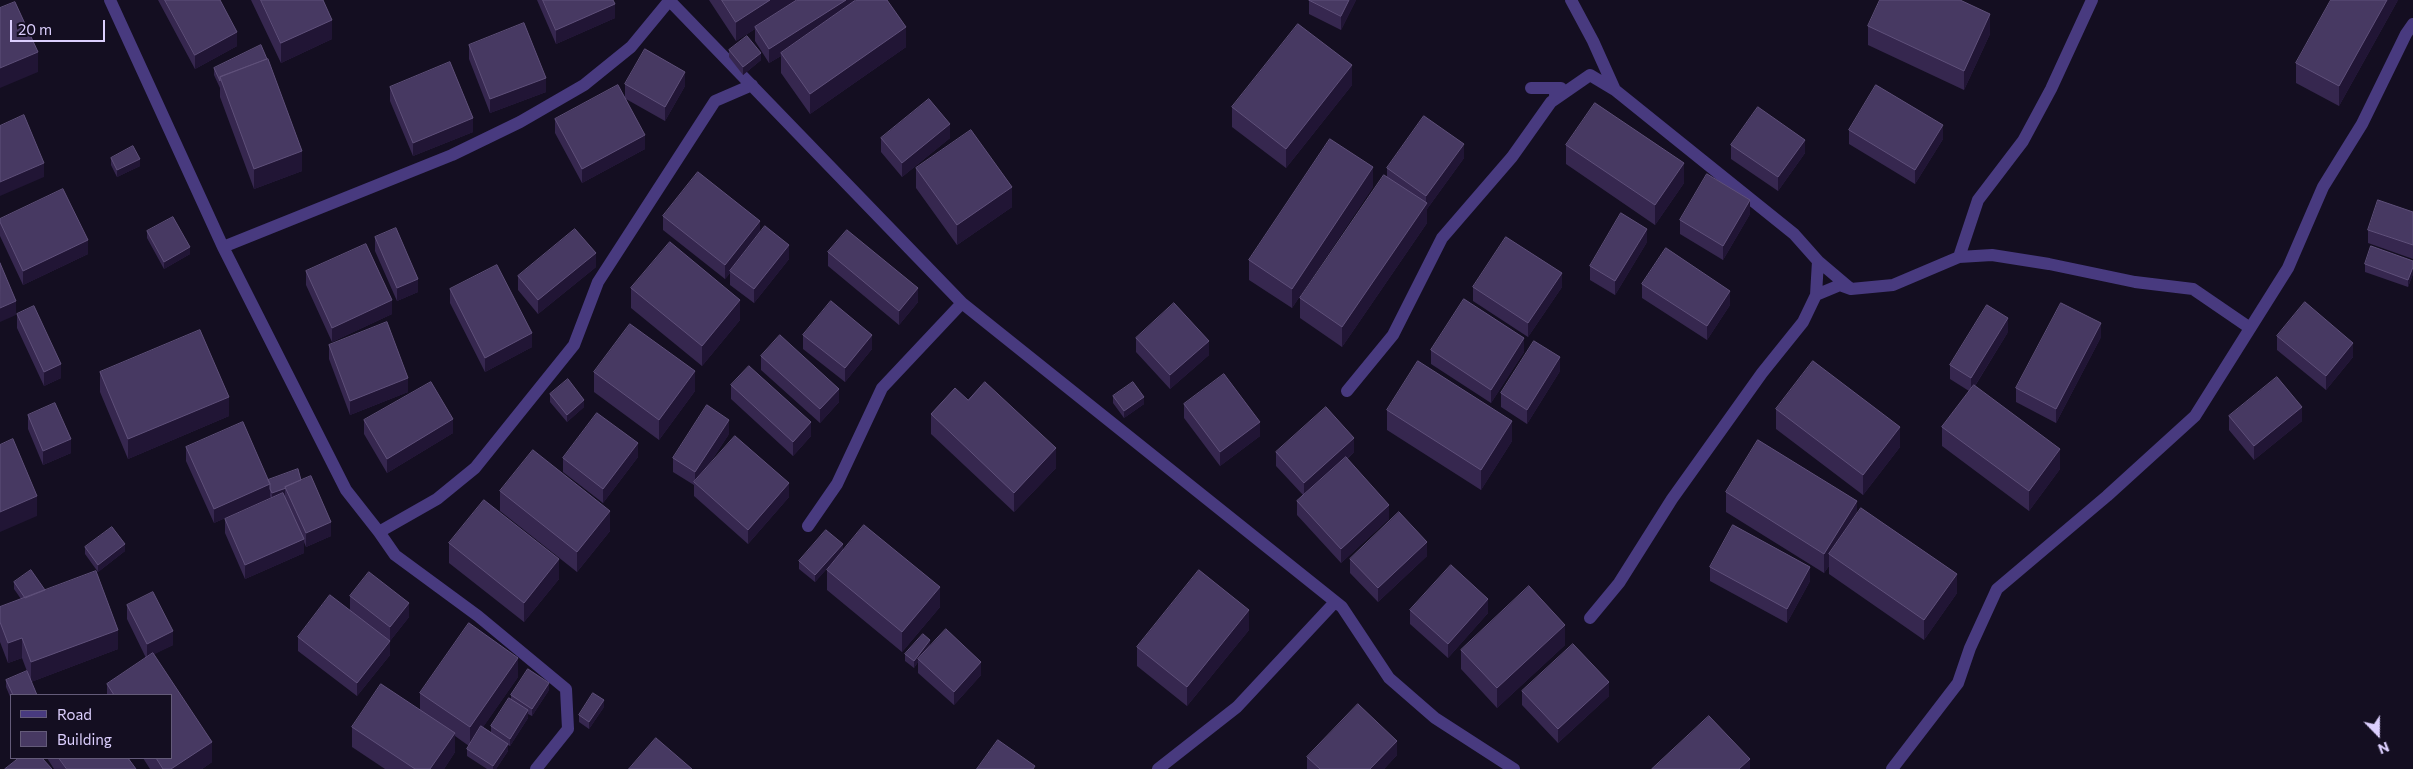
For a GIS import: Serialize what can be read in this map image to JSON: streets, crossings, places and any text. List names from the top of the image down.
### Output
{
  "legend": ["Road", "Building"],
  "scale_bar": "20 m",
  "north": "bottom"
}
